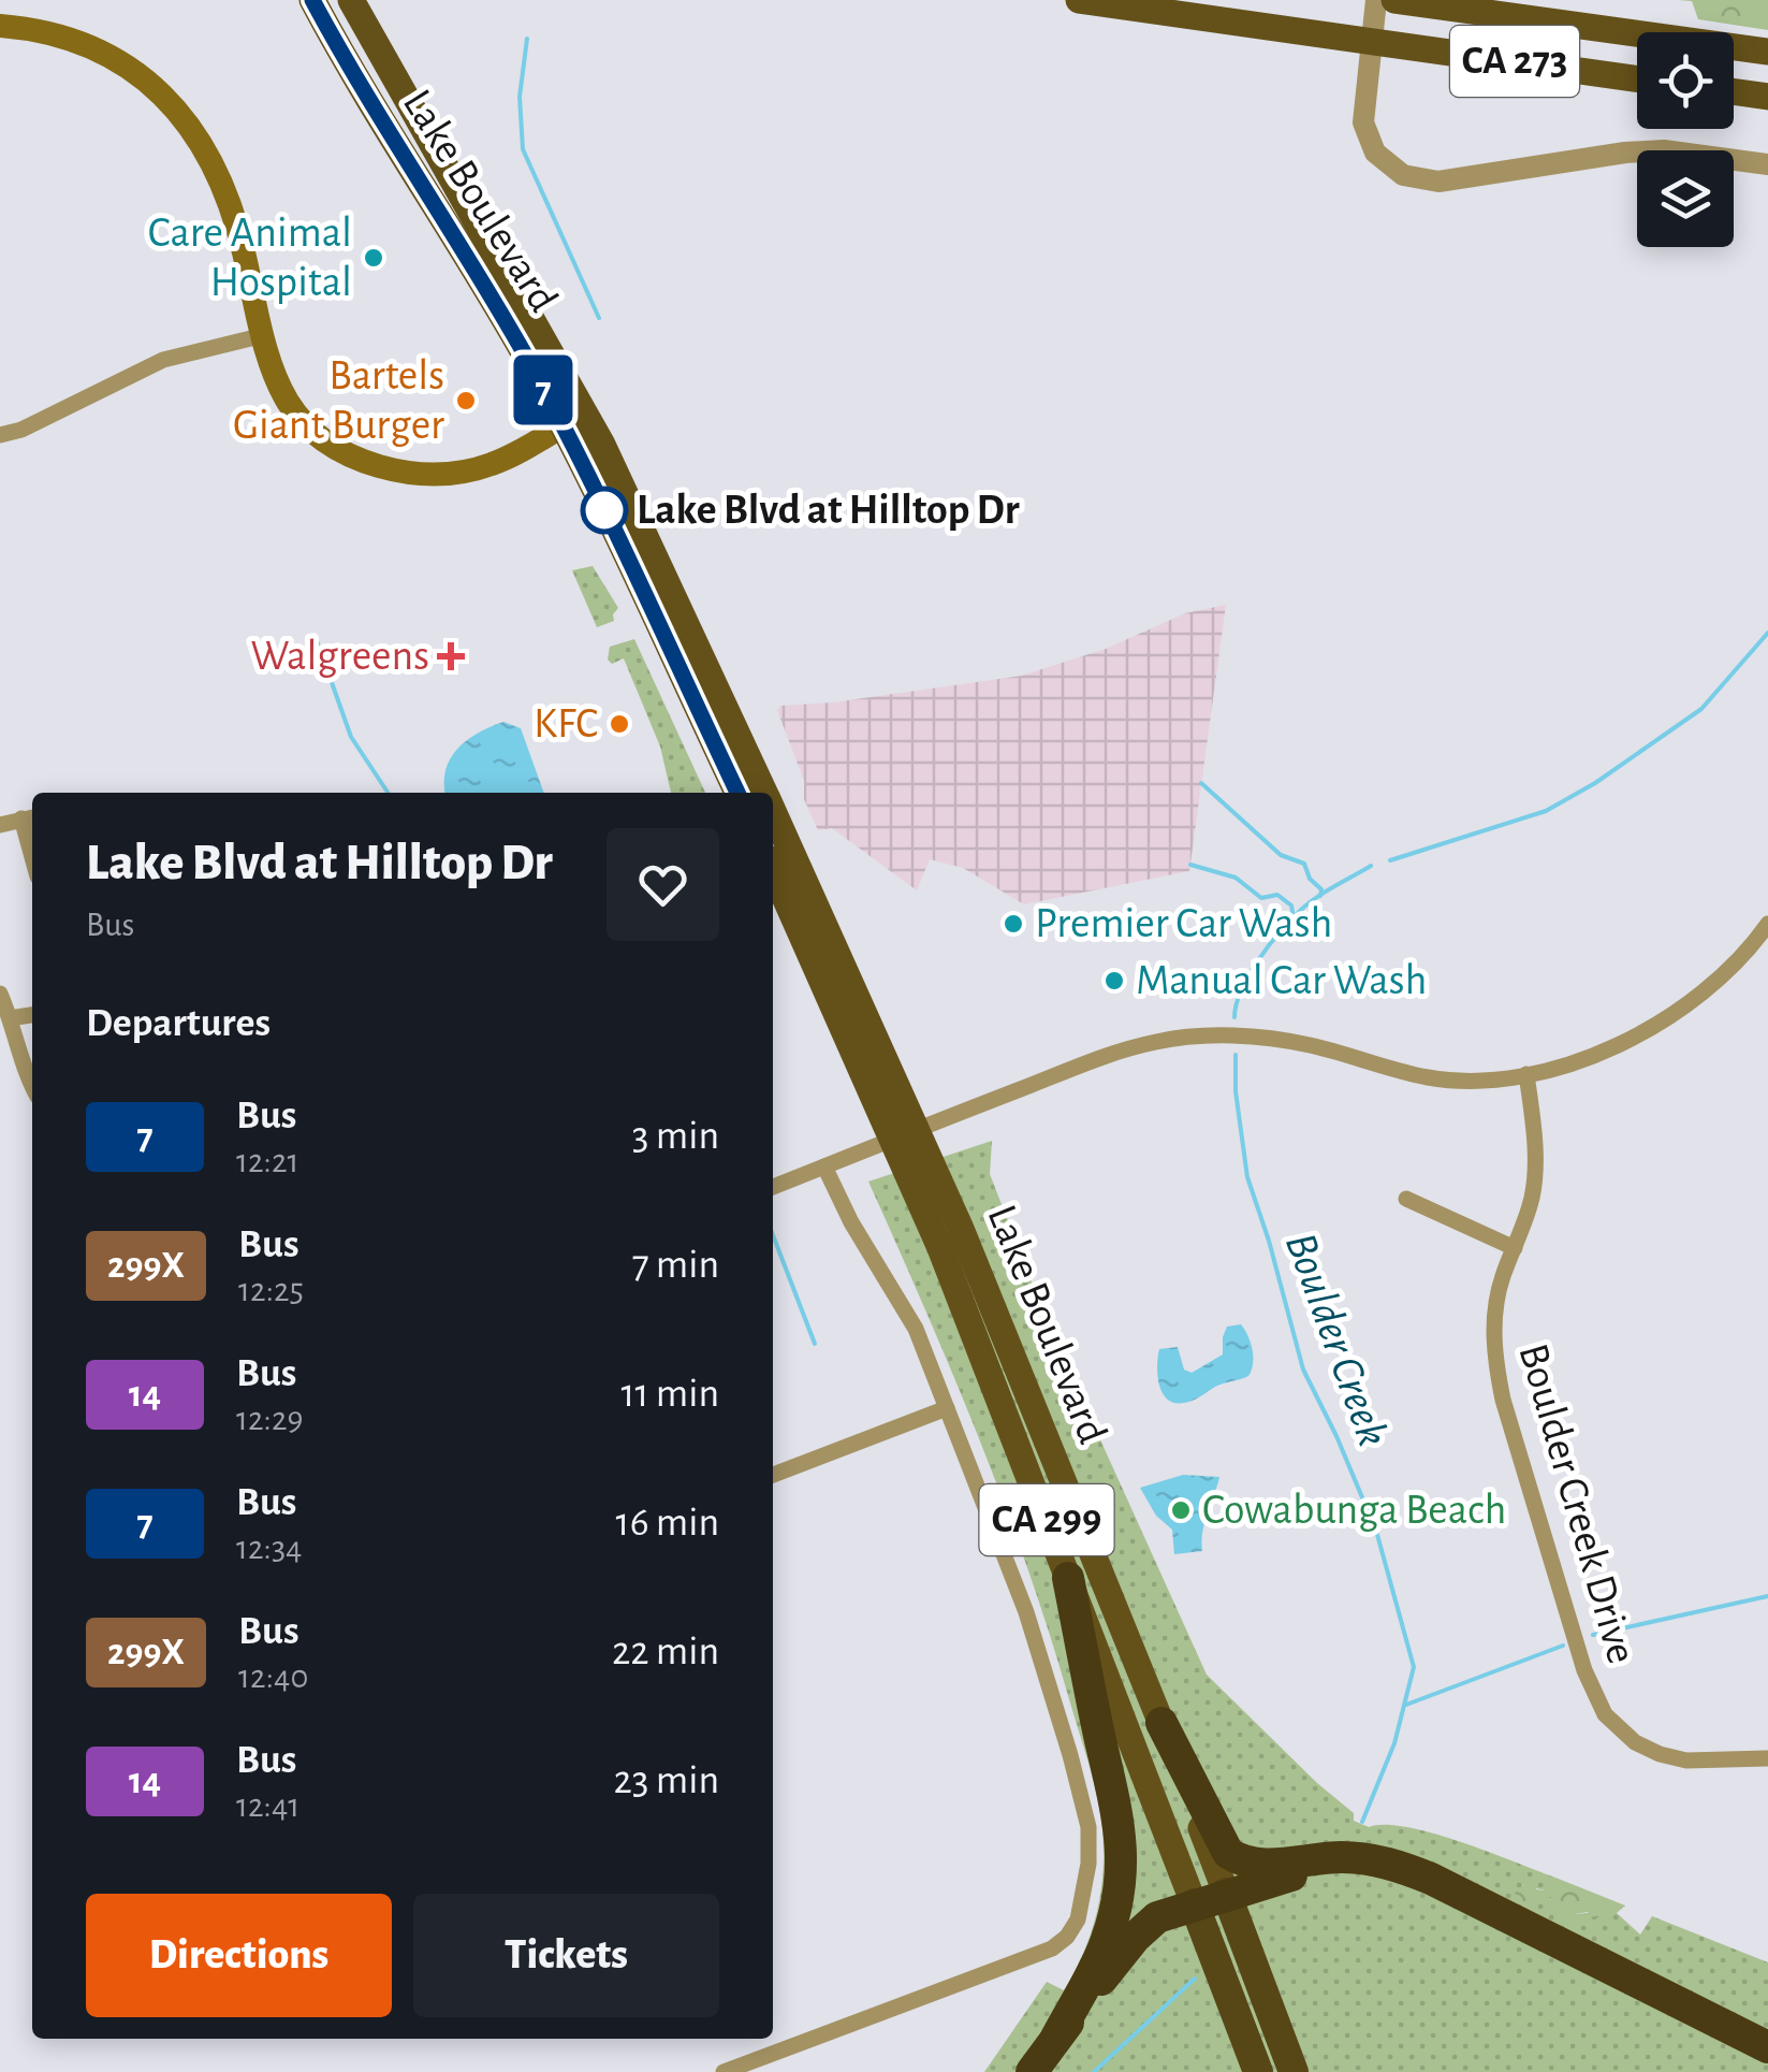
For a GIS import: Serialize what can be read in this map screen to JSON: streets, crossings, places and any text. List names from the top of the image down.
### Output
{
  "streets": {
    "highway": ["Lake Boulevard", "CA 299"],
    "main road": ["CA 273"],
    "street": ["Boulder Creek Drive"]
  },
  "water": ["Boulder Creek"],
  "places": {
    "other": [
      "Care Animal Hospital",
      "Bartels Giant Burger",
      "Lake Blvd at Hilltop Dr",
      "KFC",
      "Premier Car Wash",
      "Manual Car Wash",
      "Cowabunga Beach"
    ],
    "health": ["Walgreens"]
  },
  "lines": ["bus line 7"],
  "page": {
    "on_map": "7",
    "heading": [
      ["Lake Blvd at Hilltop Dr", "Bus"],
      "Departures"
    ],
    "list": [
      {
        "mark": "7",
        "name": "Bus",
        "note": "12:21",
        "value": "3 min"
      },
      {
        "mark": "299X",
        "name": "Bus",
        "note": "12:25",
        "value": "7 min"
      },
      {
        "mark": "14",
        "name": "Bus",
        "note": "12:29",
        "value": "11 min"
      },
      {
        "mark": "7",
        "name": "Bus",
        "note": "12:34",
        "value": "16 min"
      },
      {
        "mark": "299X",
        "name": "Bus",
        "note": "12:40",
        "value": "22 min"
      },
      {
        "mark": "14",
        "name": "Bus",
        "note": "12:41",
        "value": "23 min"
      }
    ],
    "buttons": ["Directions", "Tickets"]
  }
}
